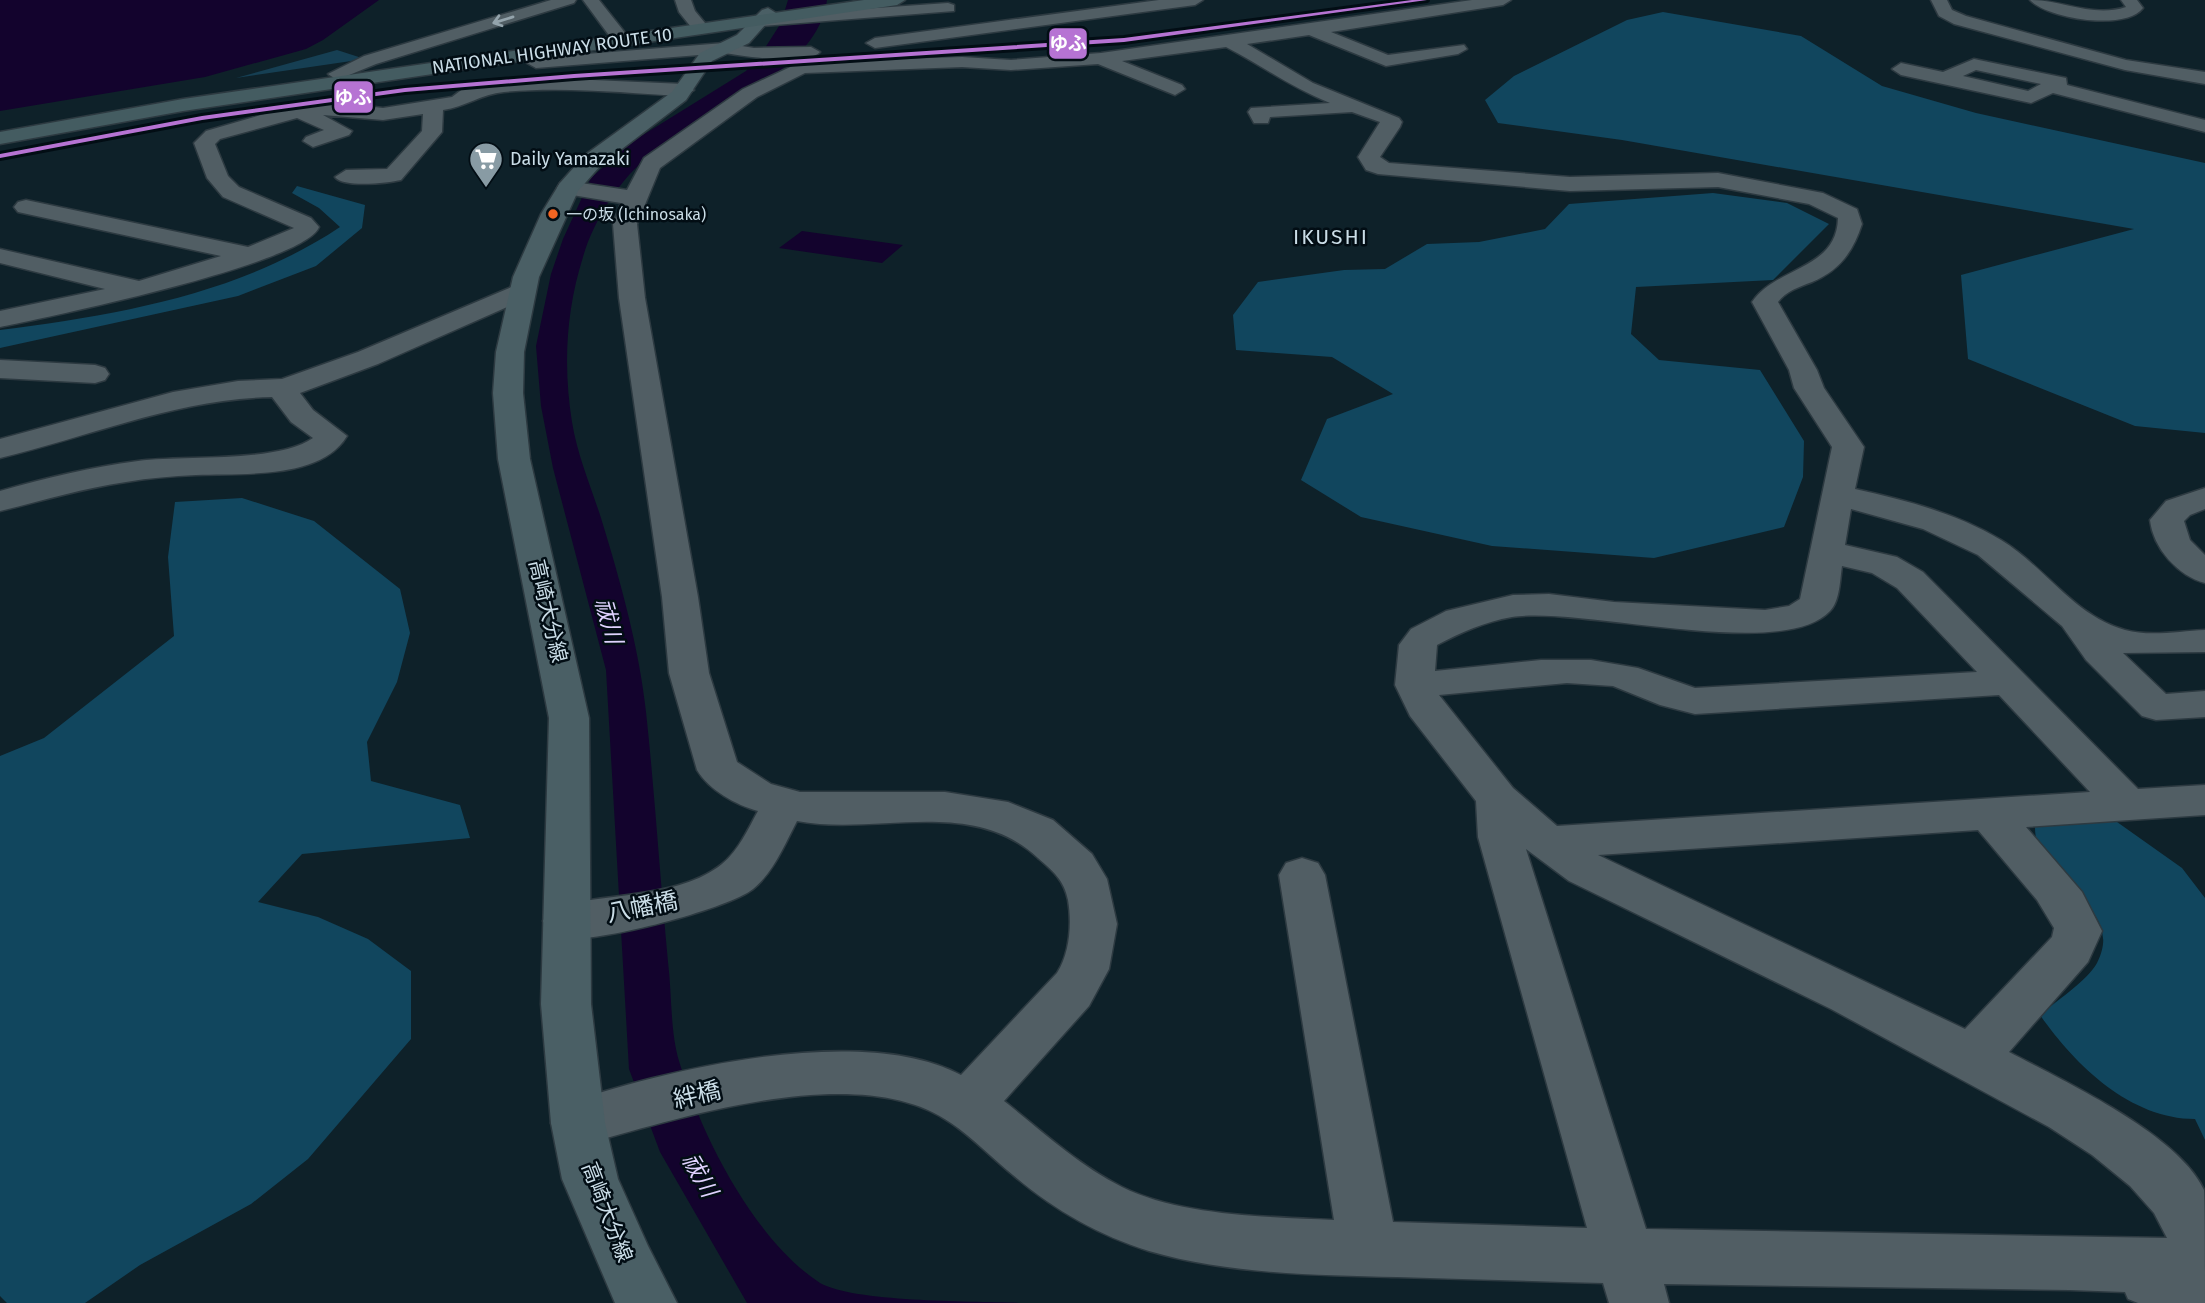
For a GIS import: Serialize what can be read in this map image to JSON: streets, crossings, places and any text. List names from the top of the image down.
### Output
{
  "streets": {
    "highway": ["NATIONAL HIGHWAY ROUTE 10"],
    "main road": ["高崎大分線"],
    "street": ["八幡橋", "絆橋"]
  },
  "crossings": [
    ["NATIONAL HIGHWAY ROUTE 10", "高崎大分線"],
    ["高崎大分線", "八幡橋"],
    ["高崎大分線", "絆橋"]
  ],
  "districts": ["IKUSHI"],
  "water": ["祓川"],
  "places": {
    "supermarket": ["Daily Yamazaki"],
    "other": ["一の坂 (Ichinosaka)"]
  },
  "lines": ["transit line ゆふ"]
}
